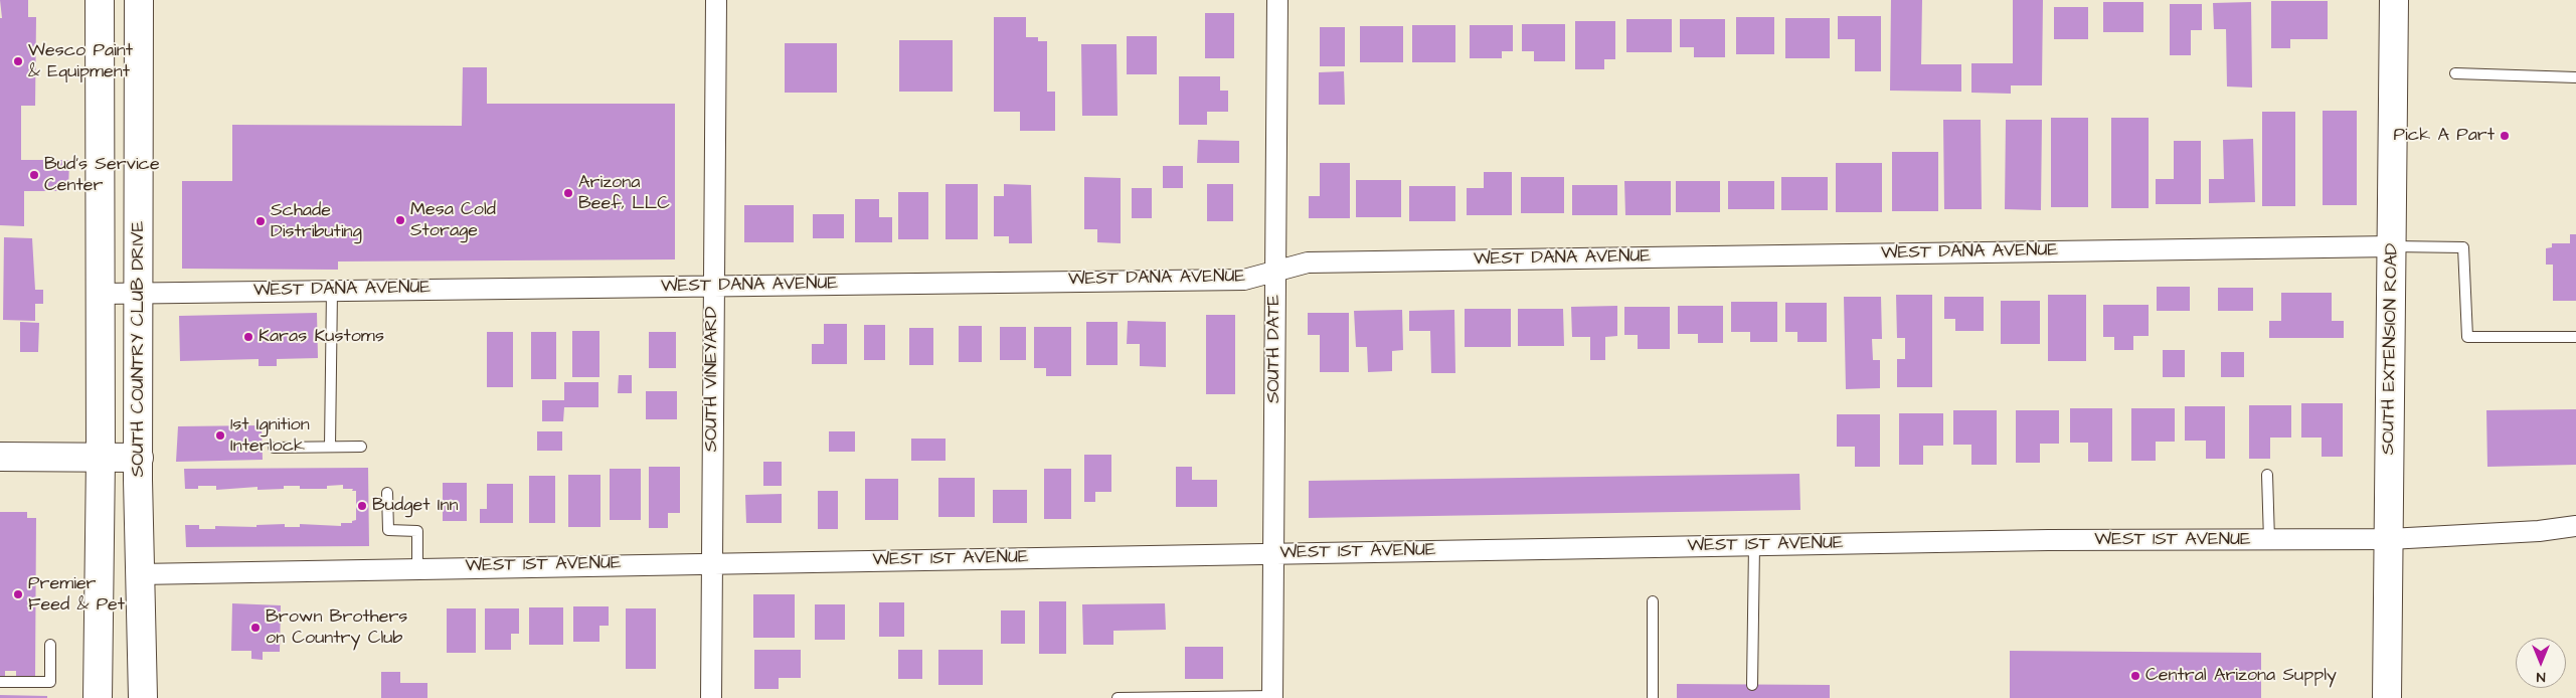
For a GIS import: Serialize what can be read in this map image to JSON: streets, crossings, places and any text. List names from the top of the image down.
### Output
{
  "streets": {
    "main road": ["SOUTH COUNTRY CLUB DRIVE", "SOUTH EXTENSION ROAD"],
    "street": [
      "WEST DANA AVENUE",
      "SOUTH DATE",
      "SOUTH VINEYARD",
      "WEST 1ST AVENUE"
    ]
  },
  "crossings": [
    ["WEST DANA AVENUE", "SOUTH COUNTRY CLUB DRIVE"],
    ["WEST DANA AVENUE", "SOUTH DATE"],
    ["WEST DANA AVENUE", "SOUTH EXTENSION ROAD"],
    ["WEST DANA AVENUE", "SOUTH VINEYARD"],
    ["SOUTH COUNTRY CLUB DRIVE", "WEST 1ST AVENUE"],
    ["SOUTH DATE", "WEST 1ST AVENUE"],
    ["SOUTH EXTENSION ROAD", "WEST 1ST AVENUE"],
    ["SOUTH VINEYARD", "WEST 1ST AVENUE"]
  ],
  "places": [
    "Wesco Paint & Equipment",
    "Pick A Part",
    "Bud's Service Center",
    "Arizona Beef, LLC",
    "Mesa Cold Storage",
    "Schade Distributing",
    "Karas Kustoms",
    "1st Ignition Interlock",
    "Budget Inn",
    "Premier Feed & Pet",
    "Brown Brothers on Country Club",
    "Central Arizona Supply"
  ],
  "north": "bottom"
}
